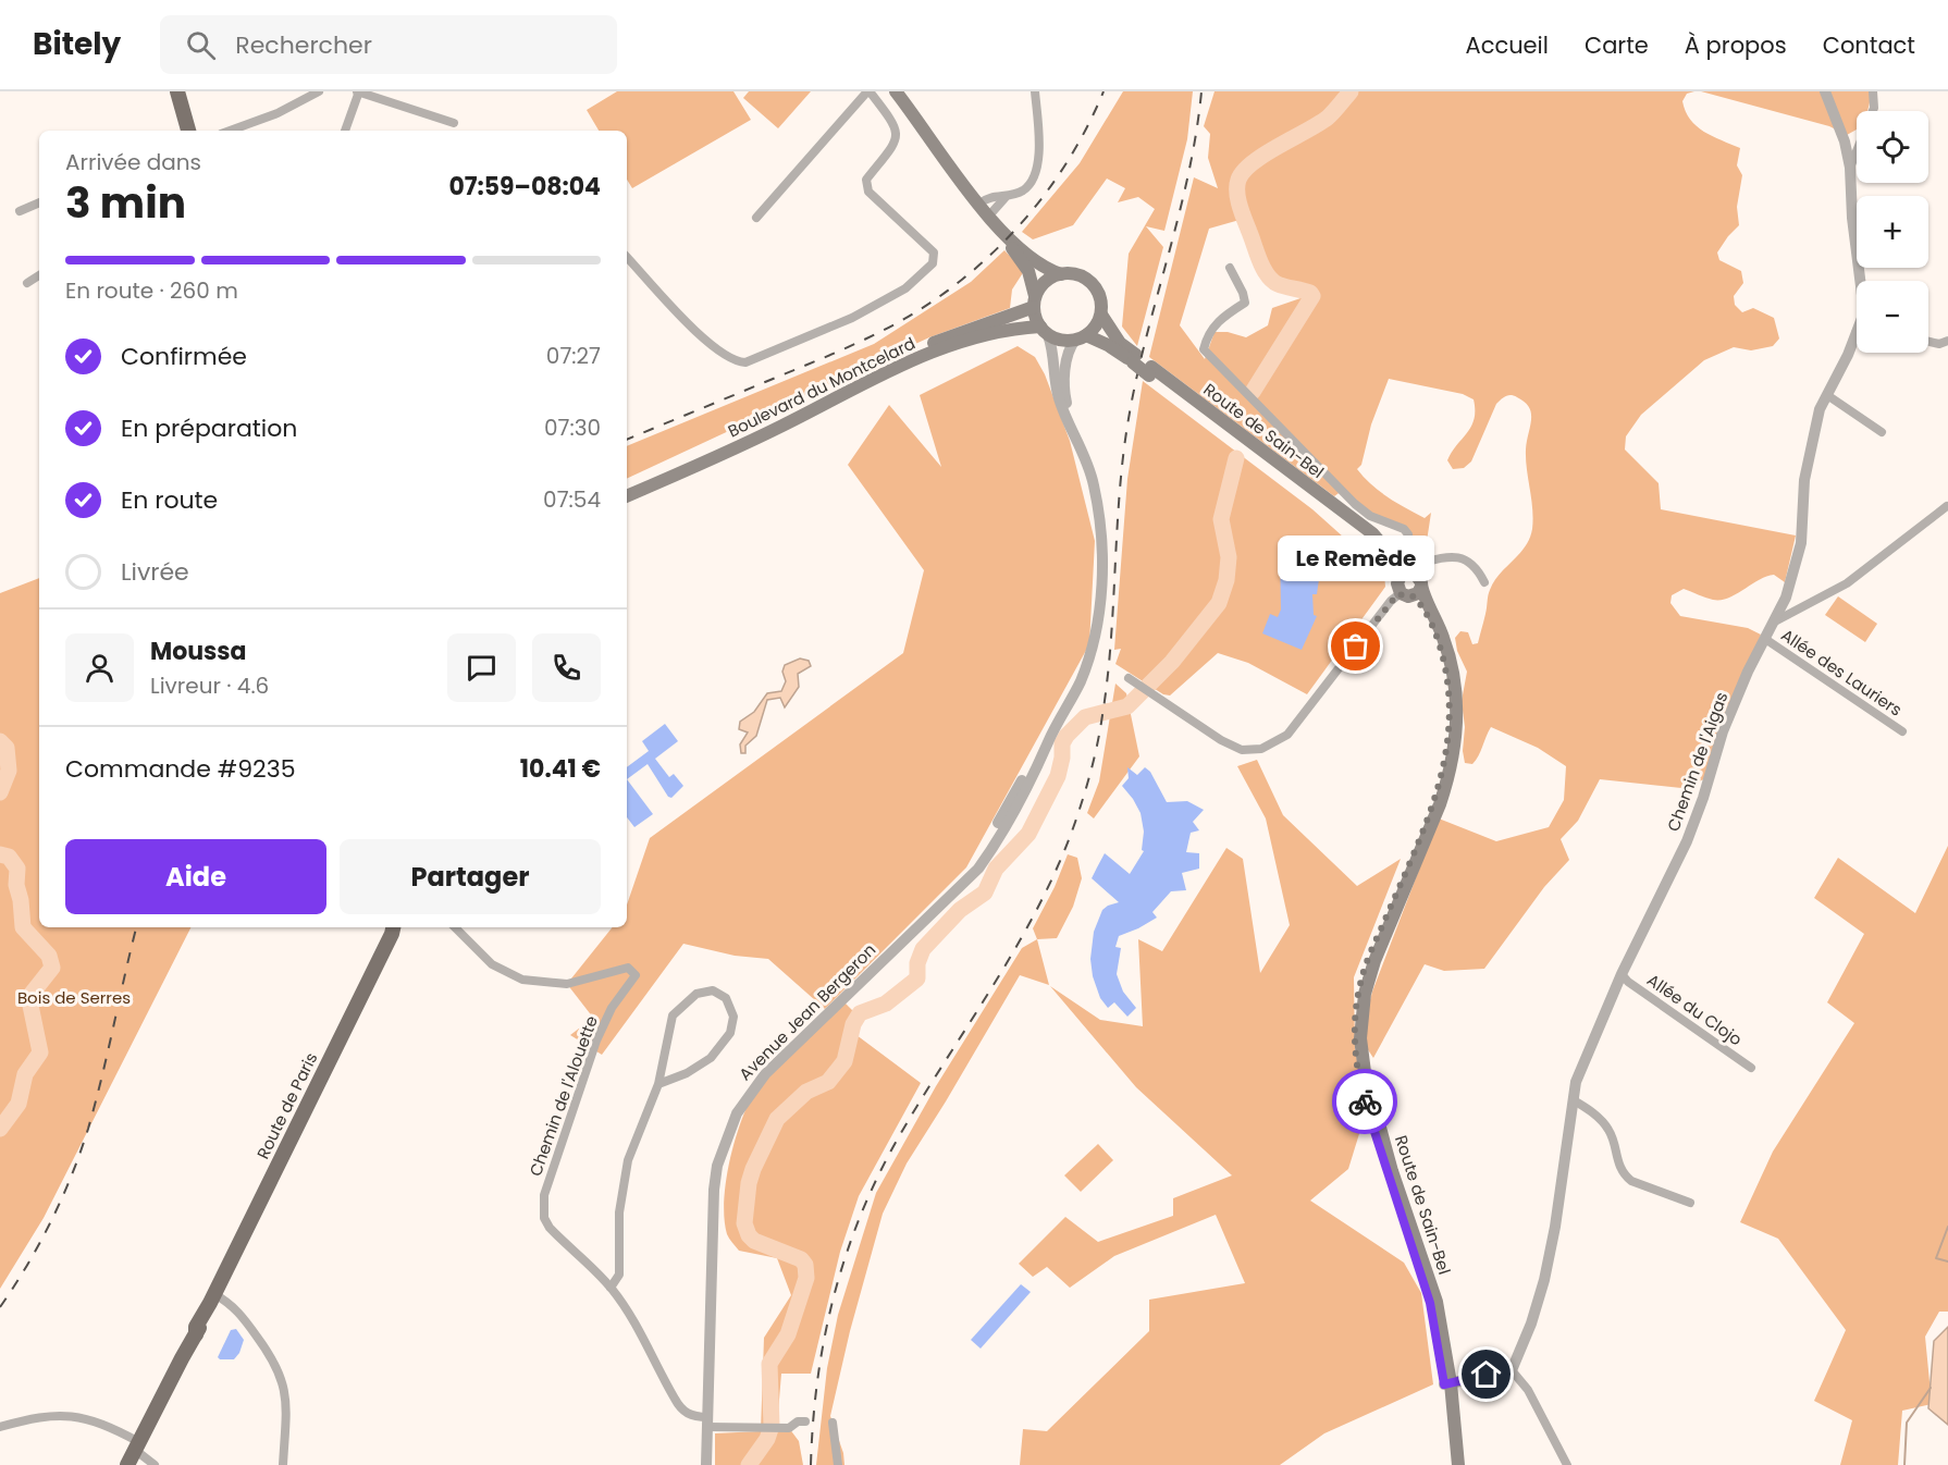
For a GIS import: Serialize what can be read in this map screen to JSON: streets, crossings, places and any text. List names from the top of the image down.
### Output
{
  "streets": {
    "main road": ["Boulevard du Montcelard", "Route de Sain-Bel", "Route de Paris"],
    "street": [
      "Allée des Lauriers",
      "Chemin de l'Aigas",
      "Allée du Clojo",
      "Avenue Jean Bergeron",
      "Chemin de l'Alouette"
    ]
  },
  "crossings": [
    ["Boulevard du Montcelard", "Route de Sain-Bel"],
    ["Boulevard du Montcelard", "Avenue Jean Bergeron"],
    ["Route de Sain-Bel", "Avenue Jean Bergeron"],
    ["Allée des Lauriers", "Chemin de l'Aigas"],
    ["Chemin de l'Aigas", "Allée du Clojo"],
    ["Avenue Jean Bergeron", "Chemin de l'Alouette"]
  ],
  "parks": ["Bois de Serres"],
  "places": ["Le Remède"],
  "page": {
    "header": "Bitely",
    "search": "Rechercher",
    "nav": [
      "Accueil",
      "Carte",
      "À propos",
      "Contact"
    ],
    "map_buttons": ["+", "−"],
    "heading": ["3 min", "Arrivée dans", "07:59–08:04"],
    "panel": [
      "Moussa",
      "Livreur · 4.6",
      "Commande #9235",
      "10.41 €"
    ],
    "bar": "En route · 260 m",
    "list": [
      ["Confirmée", "07:27"],
      ["En préparation", "07:30"],
      ["En route", "07:54"],
      "Livrée"
    ],
    "bubble": "Le Remède",
    "buttons": ["Aide", "Partager"]
  }
}
